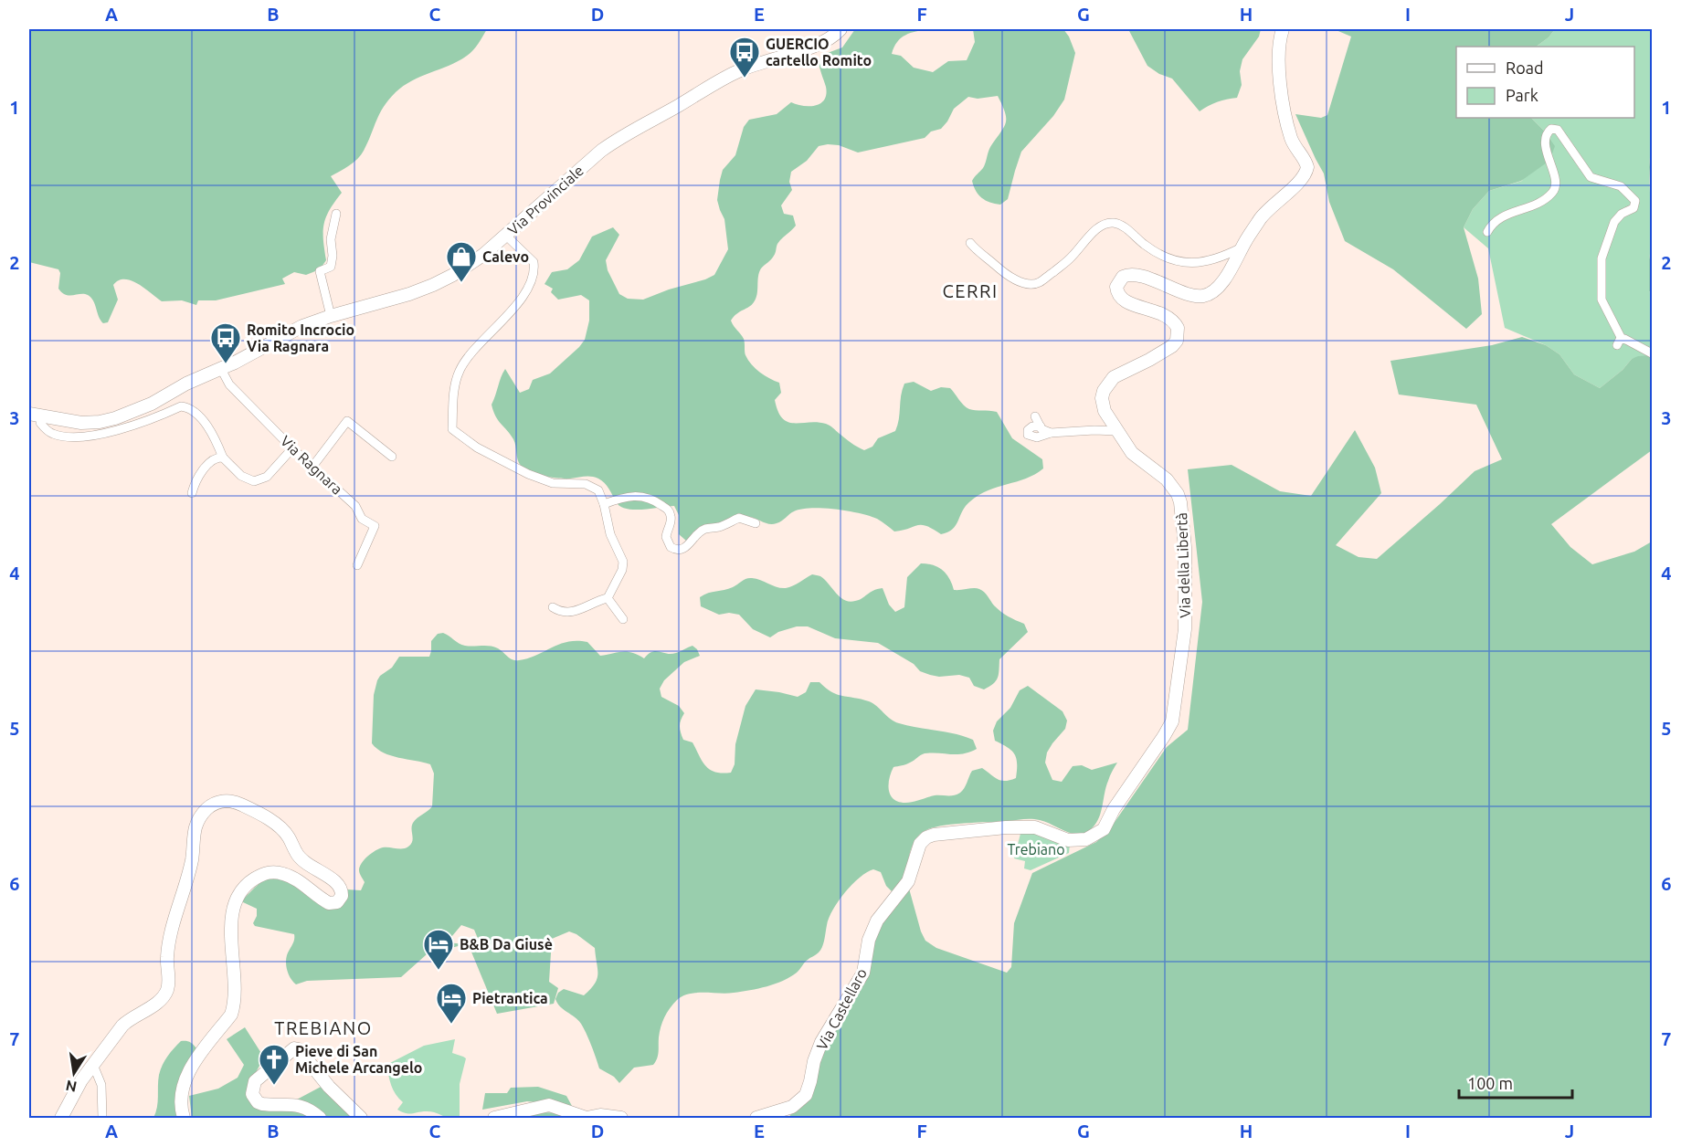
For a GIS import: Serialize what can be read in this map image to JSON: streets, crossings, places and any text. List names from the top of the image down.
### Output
{
  "streets": {
    "street": [
      "Via Provinciale",
      "Via Ragnara",
      "Via della Libertà",
      "Via Castellaro"
    ]
  },
  "crossings": [
    ["Via Provinciale", "Via Ragnara"],
    ["Via della Libertà", "Via Castellaro"]
  ],
  "districts": ["CERRI", "TREBIANO"],
  "parks": ["Trebiano"],
  "places": {
    "bus stop": ["GUERCIO cartello Romito", "Romito Incrocio Via Ragnara"],
    "shop": ["Calevo"],
    "hotel": ["B&B Da Giusè", "Pietrantica"],
    "church": ["Pieve di San Michele Arcangelo"]
  },
  "legend": ["Road", "Park"],
  "scale_bar": "100 m",
  "north": "bottom",
  "grid": {
    "columns": [
      "A",
      "B",
      "C",
      "D",
      "E",
      "F",
      "G",
      "H",
      "I",
      "J"
    ],
    "rows": [
      "1",
      "2",
      "3",
      "4",
      "5",
      "6",
      "7"
    ]
  }
}
